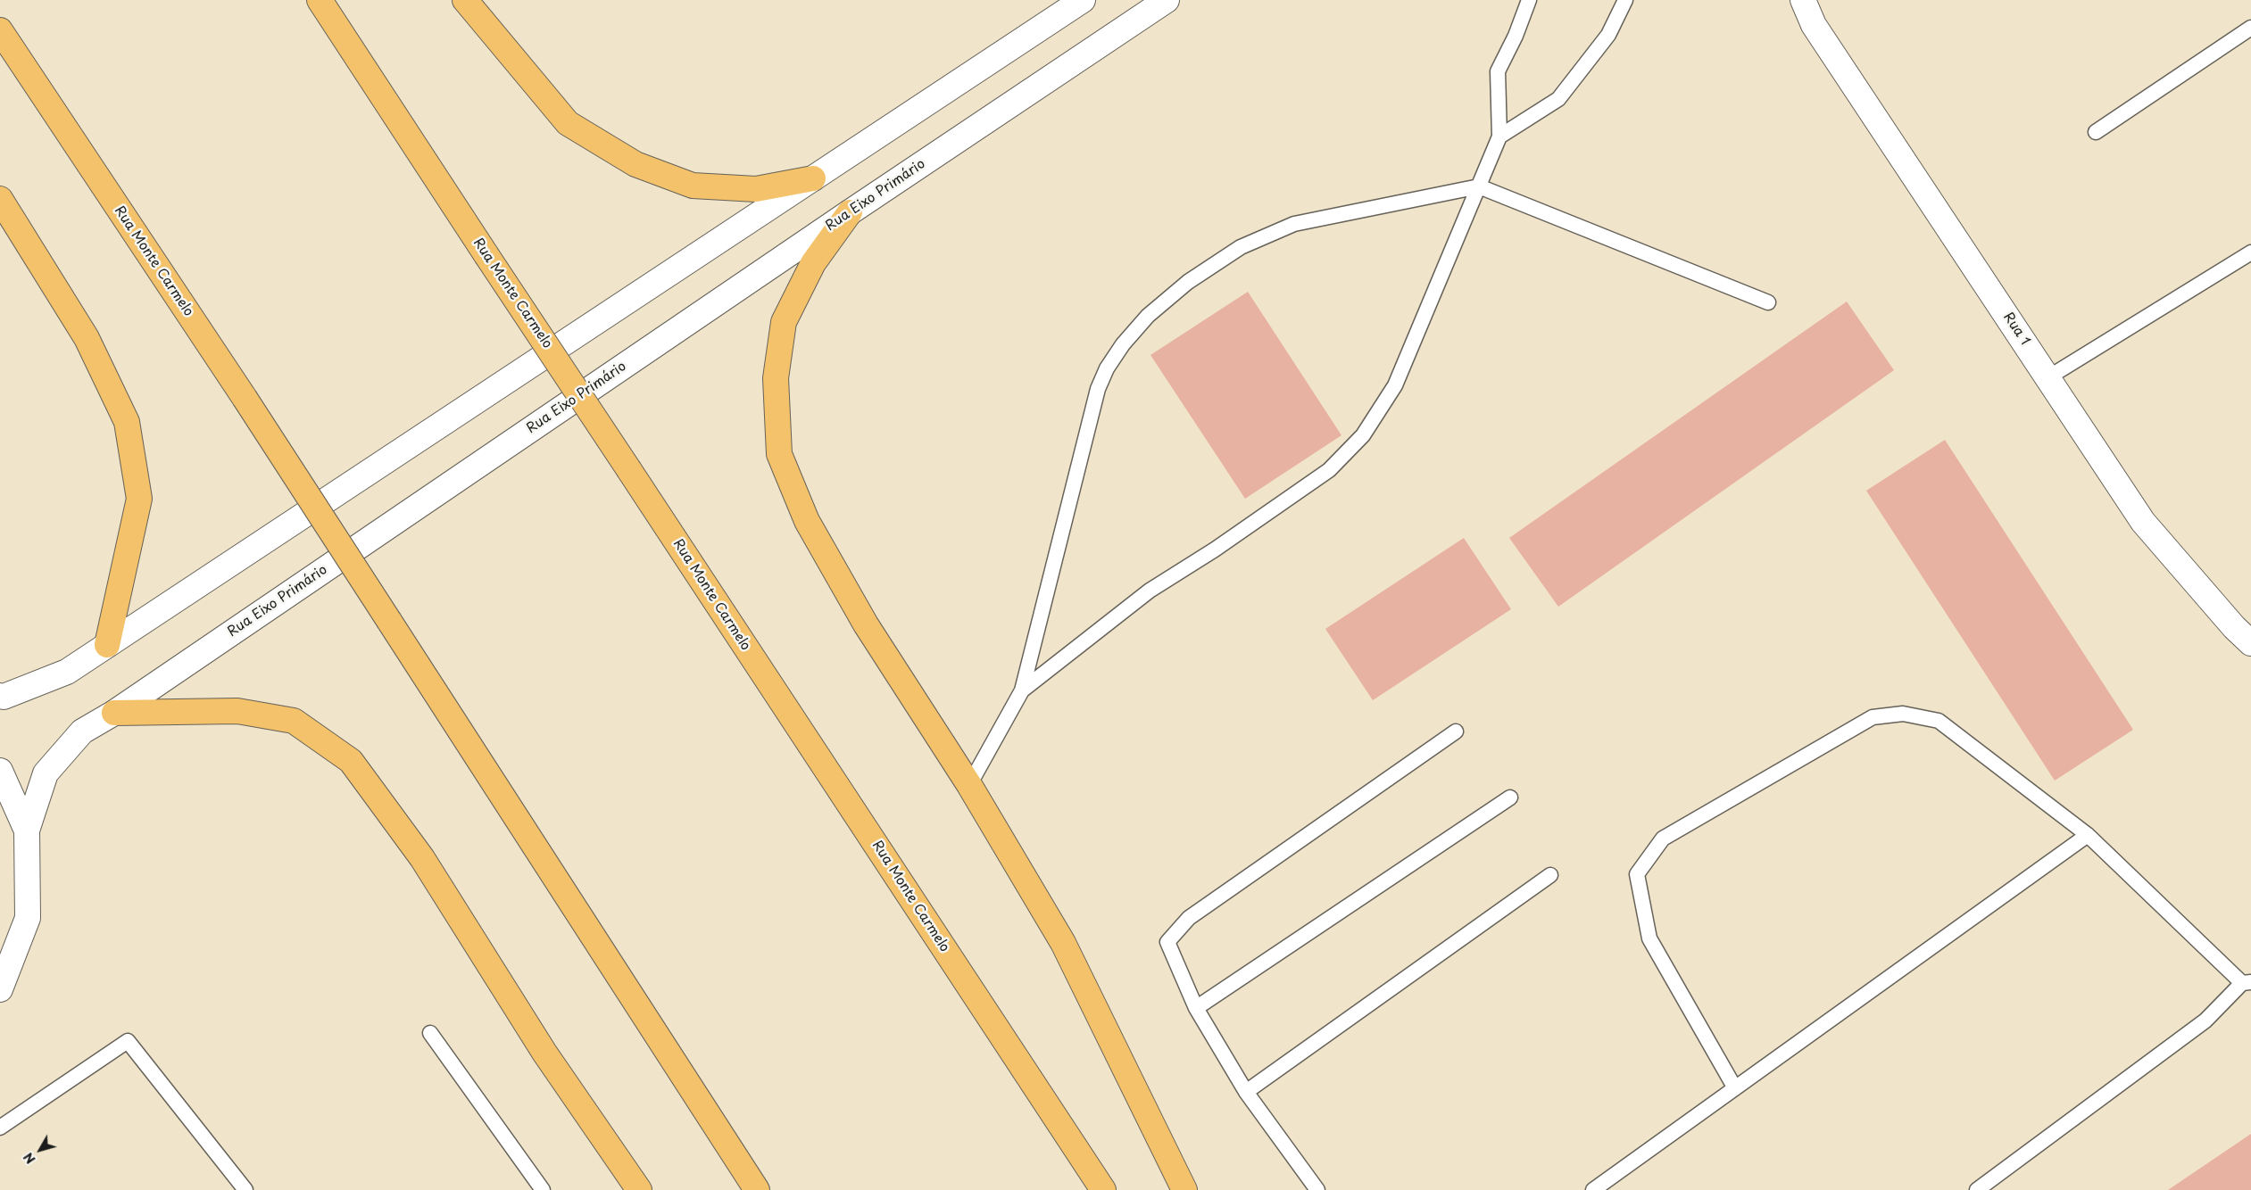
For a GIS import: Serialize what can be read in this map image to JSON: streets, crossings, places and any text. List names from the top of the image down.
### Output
{
  "streets": {
    "highway": ["Rua Monte Carmelo"],
    "street": ["Rua Eixo Primário", "Rua 1"]
  },
  "north": "bottom left"
}
